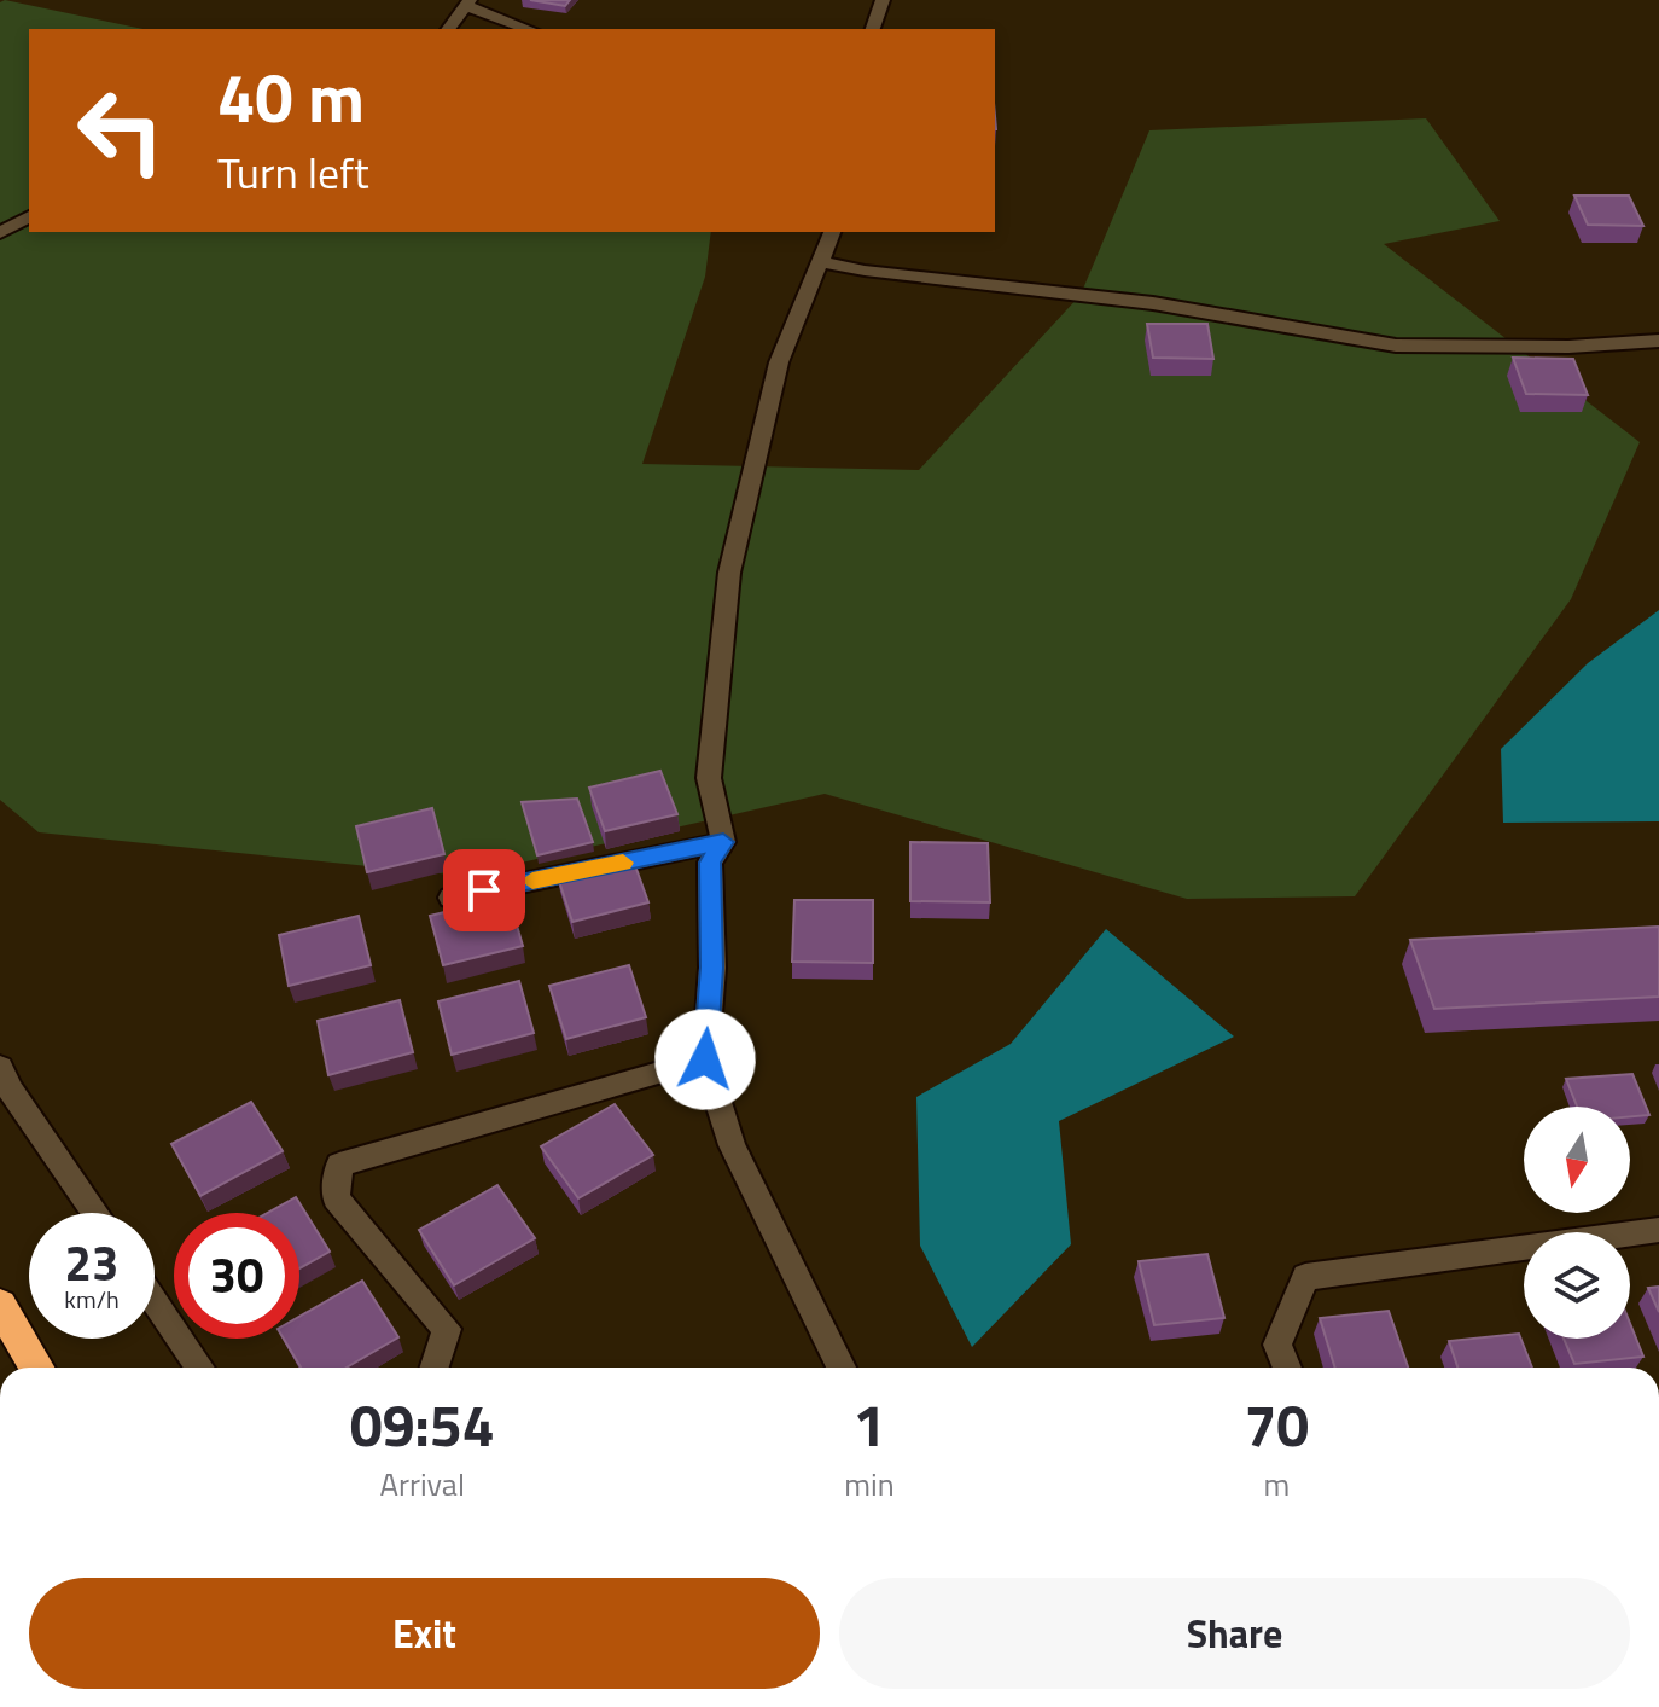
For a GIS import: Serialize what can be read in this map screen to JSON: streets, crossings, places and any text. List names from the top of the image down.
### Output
{
  "north": "bottom",
  "page": {
    "turn": ["40 m", "Turn left"],
    "speed": "23 km/h",
    "limit": "30",
    "eta": [
      "09:54",
      "Arrival",
      "1",
      "min",
      "70",
      "m"
    ],
    "buttons": ["Exit", "Share"]
  }
}
